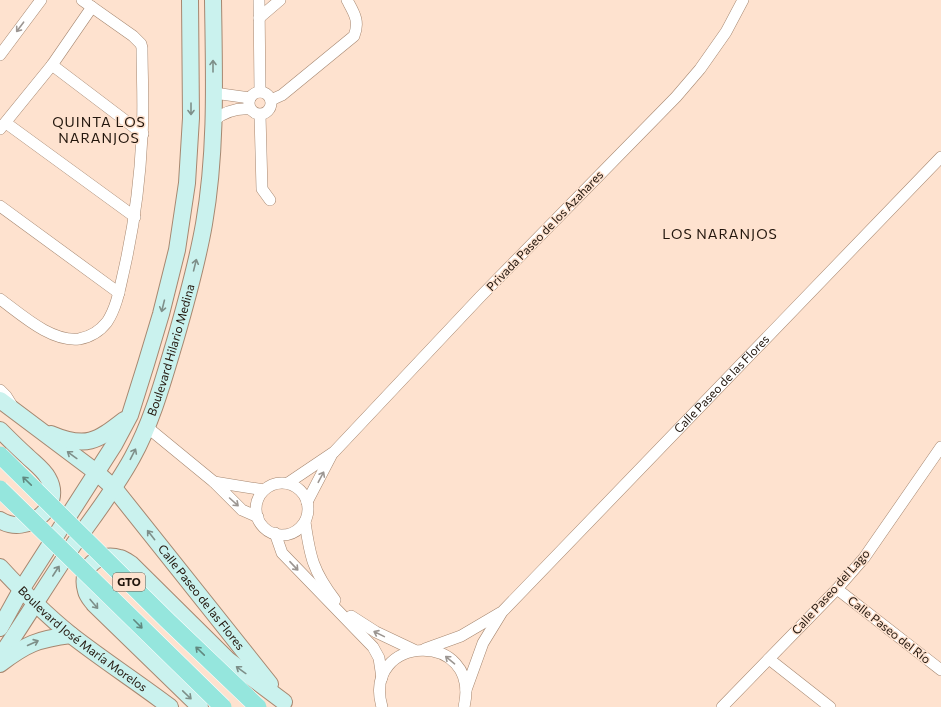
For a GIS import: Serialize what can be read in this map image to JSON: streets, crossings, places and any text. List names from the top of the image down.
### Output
{
  "streets": {
    "main road": ["GTO"],
    "street": [
      "Privada Paseo de los Azahares",
      "Boulevard Hilario Medina",
      "Calle Paseo de las Flores",
      "Calle Paseo del Lago",
      "Calle Paseo del Río",
      "Boulevard José María Morelos"
    ]
  },
  "crossings": [
    ["Boulevard Hilario Medina", "Calle Paseo de las Flores"],
    ["Boulevard Hilario Medina", "Boulevard José María Morelos"],
    ["Calle Paseo del Lago", "Calle Paseo del Río"]
  ],
  "districts": ["QUINTA LOS NARANJOS", "LOS NARANJOS"]
}
